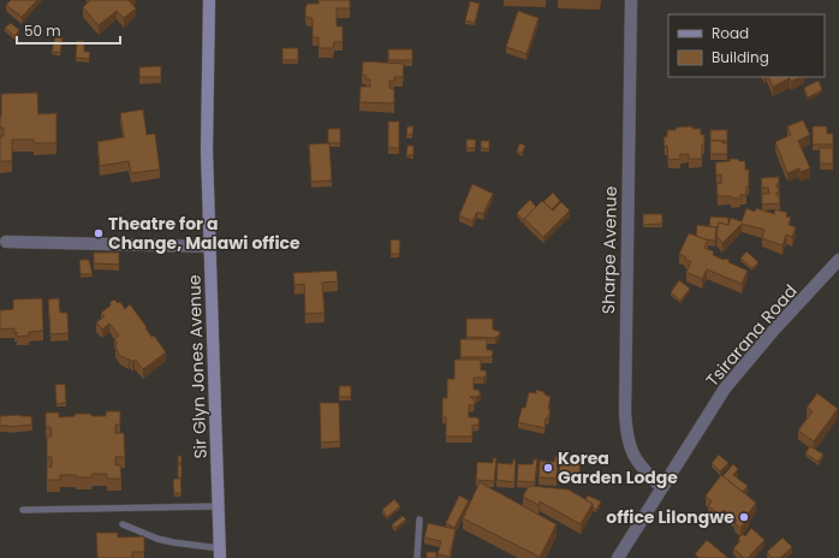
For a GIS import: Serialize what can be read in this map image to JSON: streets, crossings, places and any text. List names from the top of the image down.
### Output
{
  "streets": {
    "main road": ["Sir Glyn Jones Avenue"],
    "street": ["Sharpe Avenue", "Tsirarana Road"]
  },
  "crossings": [
    ["Sharpe Avenue", "Tsirarana Road"]
  ],
  "places": ["Theatre for a Change, Malawi office", "Korea Garden Lodge", "office Lilongwe"],
  "legend": ["Road", "Building"],
  "scale_bar": "50 m"
}
